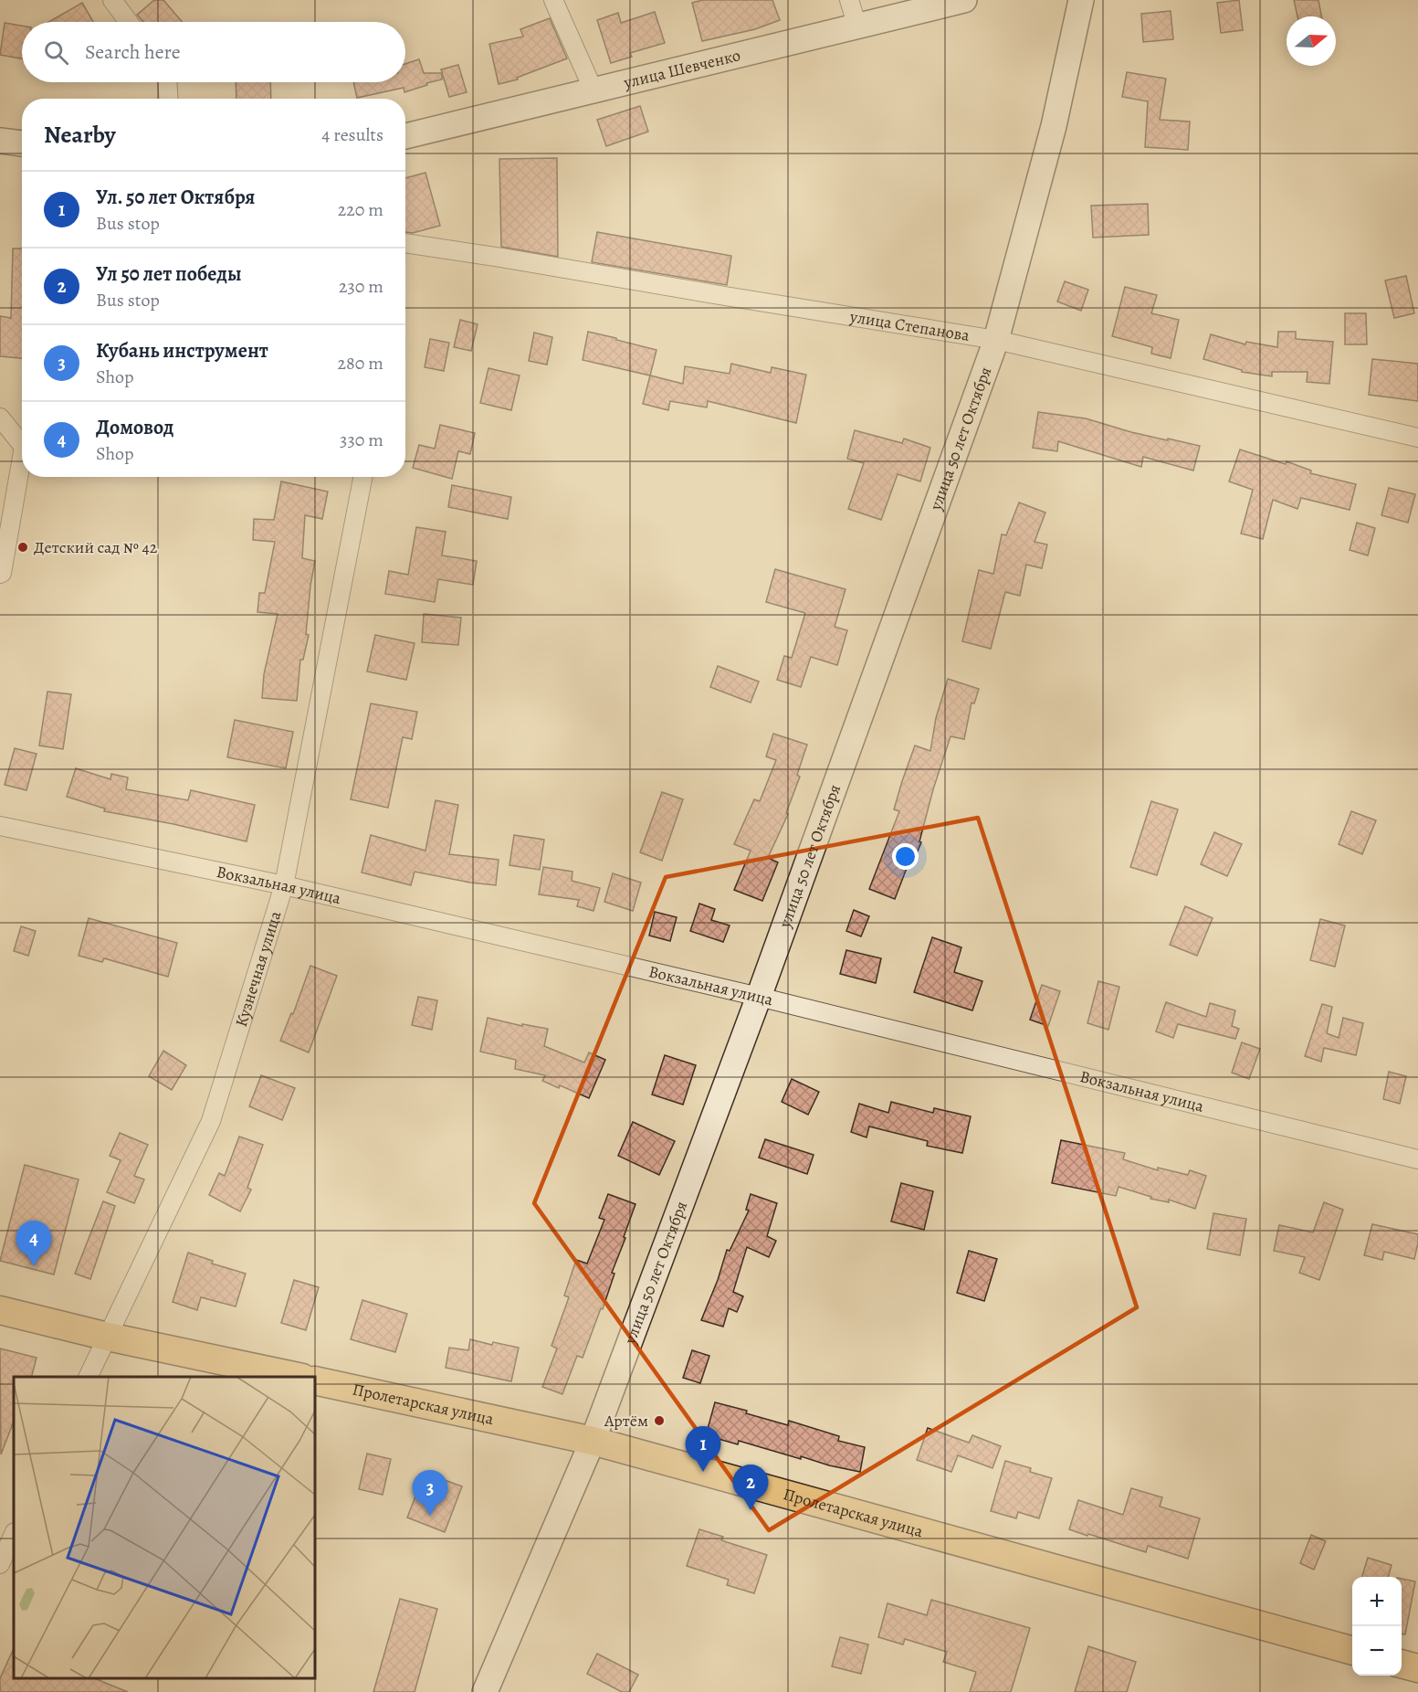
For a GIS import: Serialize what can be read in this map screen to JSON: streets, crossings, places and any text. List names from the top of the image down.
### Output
{
  "streets": {
    "main road": ["Пролетарская улица"],
    "street": [
      "улица Шевченко",
      "улица Степанова",
      "улица 50 лет Октября",
      "Вокзальная улица",
      "Кузнечная улица"
    ]
  },
  "crossings": [
    ["улица Степанова", "улица 50 лет Октября"],
    ["улица 50 лет Октября", "Вокзальная улица"],
    ["улица 50 лет Октября", "Пролетарская улица"],
    ["Вокзальная улица", "Кузнечная улица"]
  ],
  "places": ["Детский сад № 42", "Артём"],
  "north": "right",
  "page": {
    "search": "Search here",
    "heading": ["Nearby", "4 results"],
    "list": [
      {
        "mark": "1",
        "name": "Ул. 50 лет Октября",
        "note": "Bus stop",
        "value": "220 m"
      },
      {
        "mark": "2",
        "name": "Ул 50 лет победы",
        "note": "Bus stop",
        "value": "230 m"
      },
      {
        "mark": "3",
        "name": "Кубань инструмент",
        "note": "Shop",
        "value": "280 m"
      },
      {
        "mark": "4",
        "name": "Домовод",
        "note": "Shop",
        "value": "330 m"
      }
    ],
    "pins": [
      "4",
      "1",
      "2",
      "3"
    ],
    "map_buttons": ["+", "−"]
  }
}
